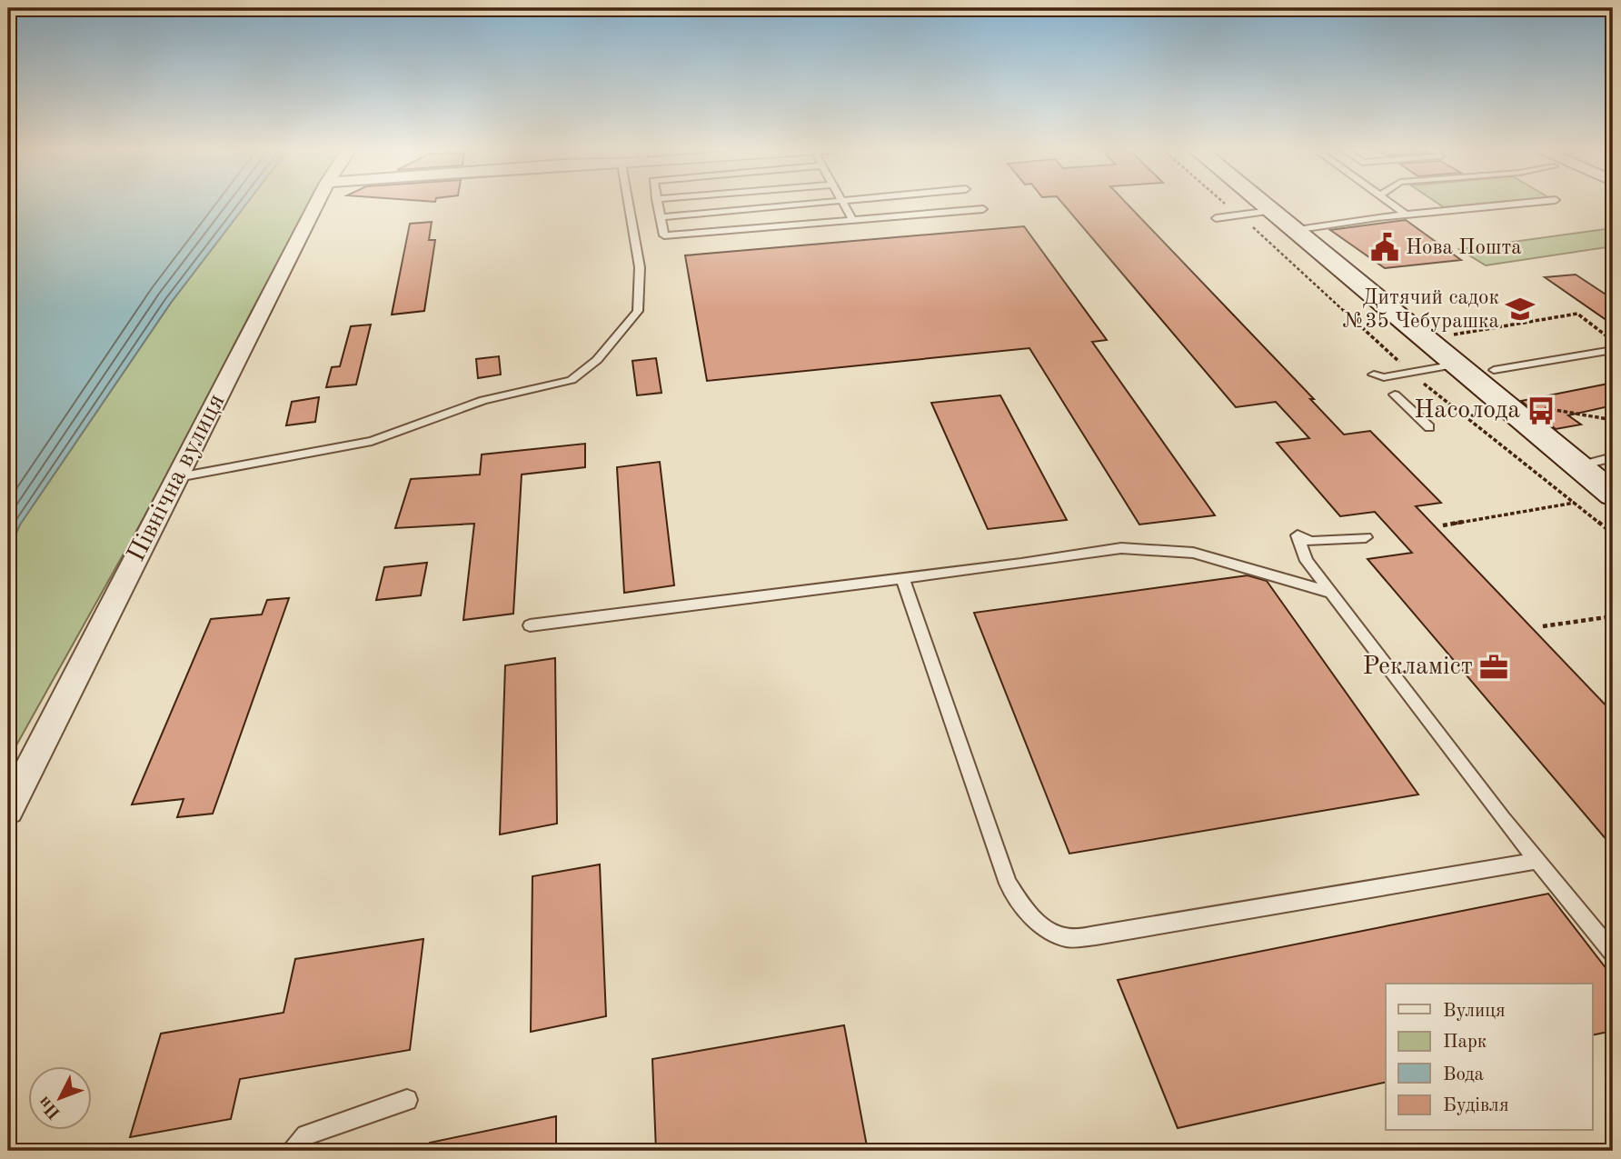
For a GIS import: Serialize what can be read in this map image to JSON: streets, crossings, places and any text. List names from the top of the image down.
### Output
{
  "streets": {
    "street": ["Північна вулиця"]
  },
  "places": {
    "public building": ["Нова Пошта"],
    "school or university": ["Дитячий садок №35 Чебурашка"],
    "bus stop": ["Насолода"],
    "office": ["Рекламіст"]
  },
  "legend": [
    "Вулиця",
    "Парк",
    "Вода",
    "Будівля"
  ],
  "north": "bottom left"
}
